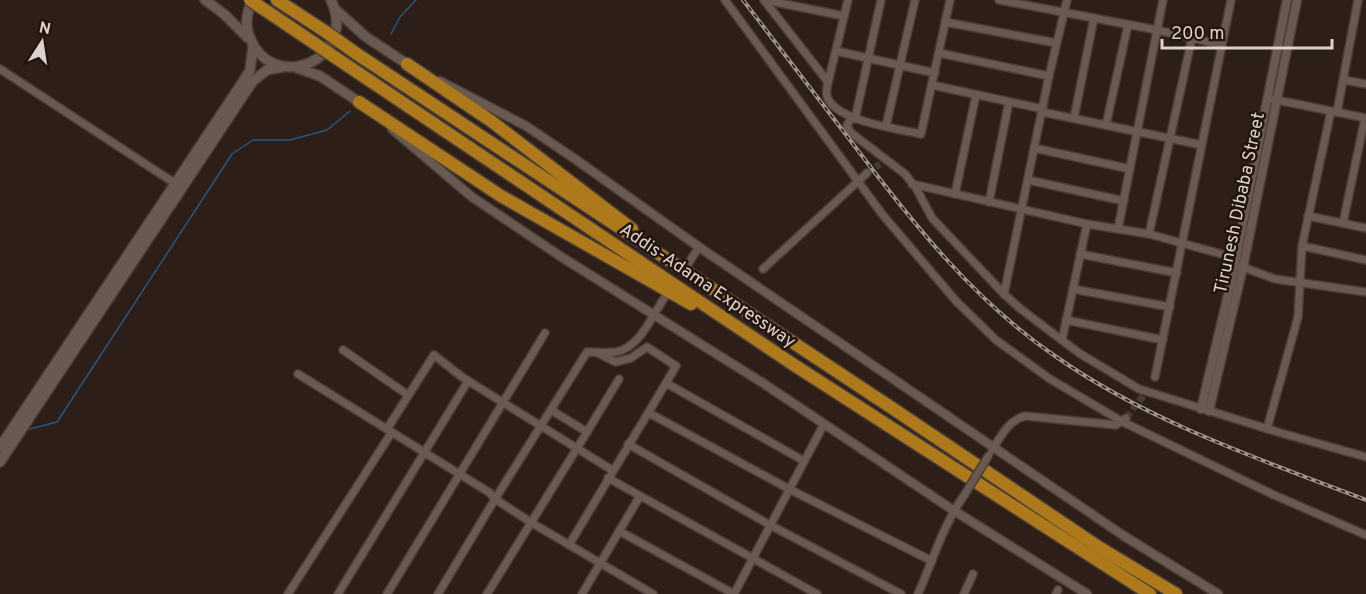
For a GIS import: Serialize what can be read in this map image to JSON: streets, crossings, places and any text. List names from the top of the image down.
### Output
{
  "streets": {
    "highway": ["Addis-Adama Expressway"],
    "street": ["Tirunesh Dibaba Street"]
  },
  "scale_bar": "200 m",
  "north": "top"
}
